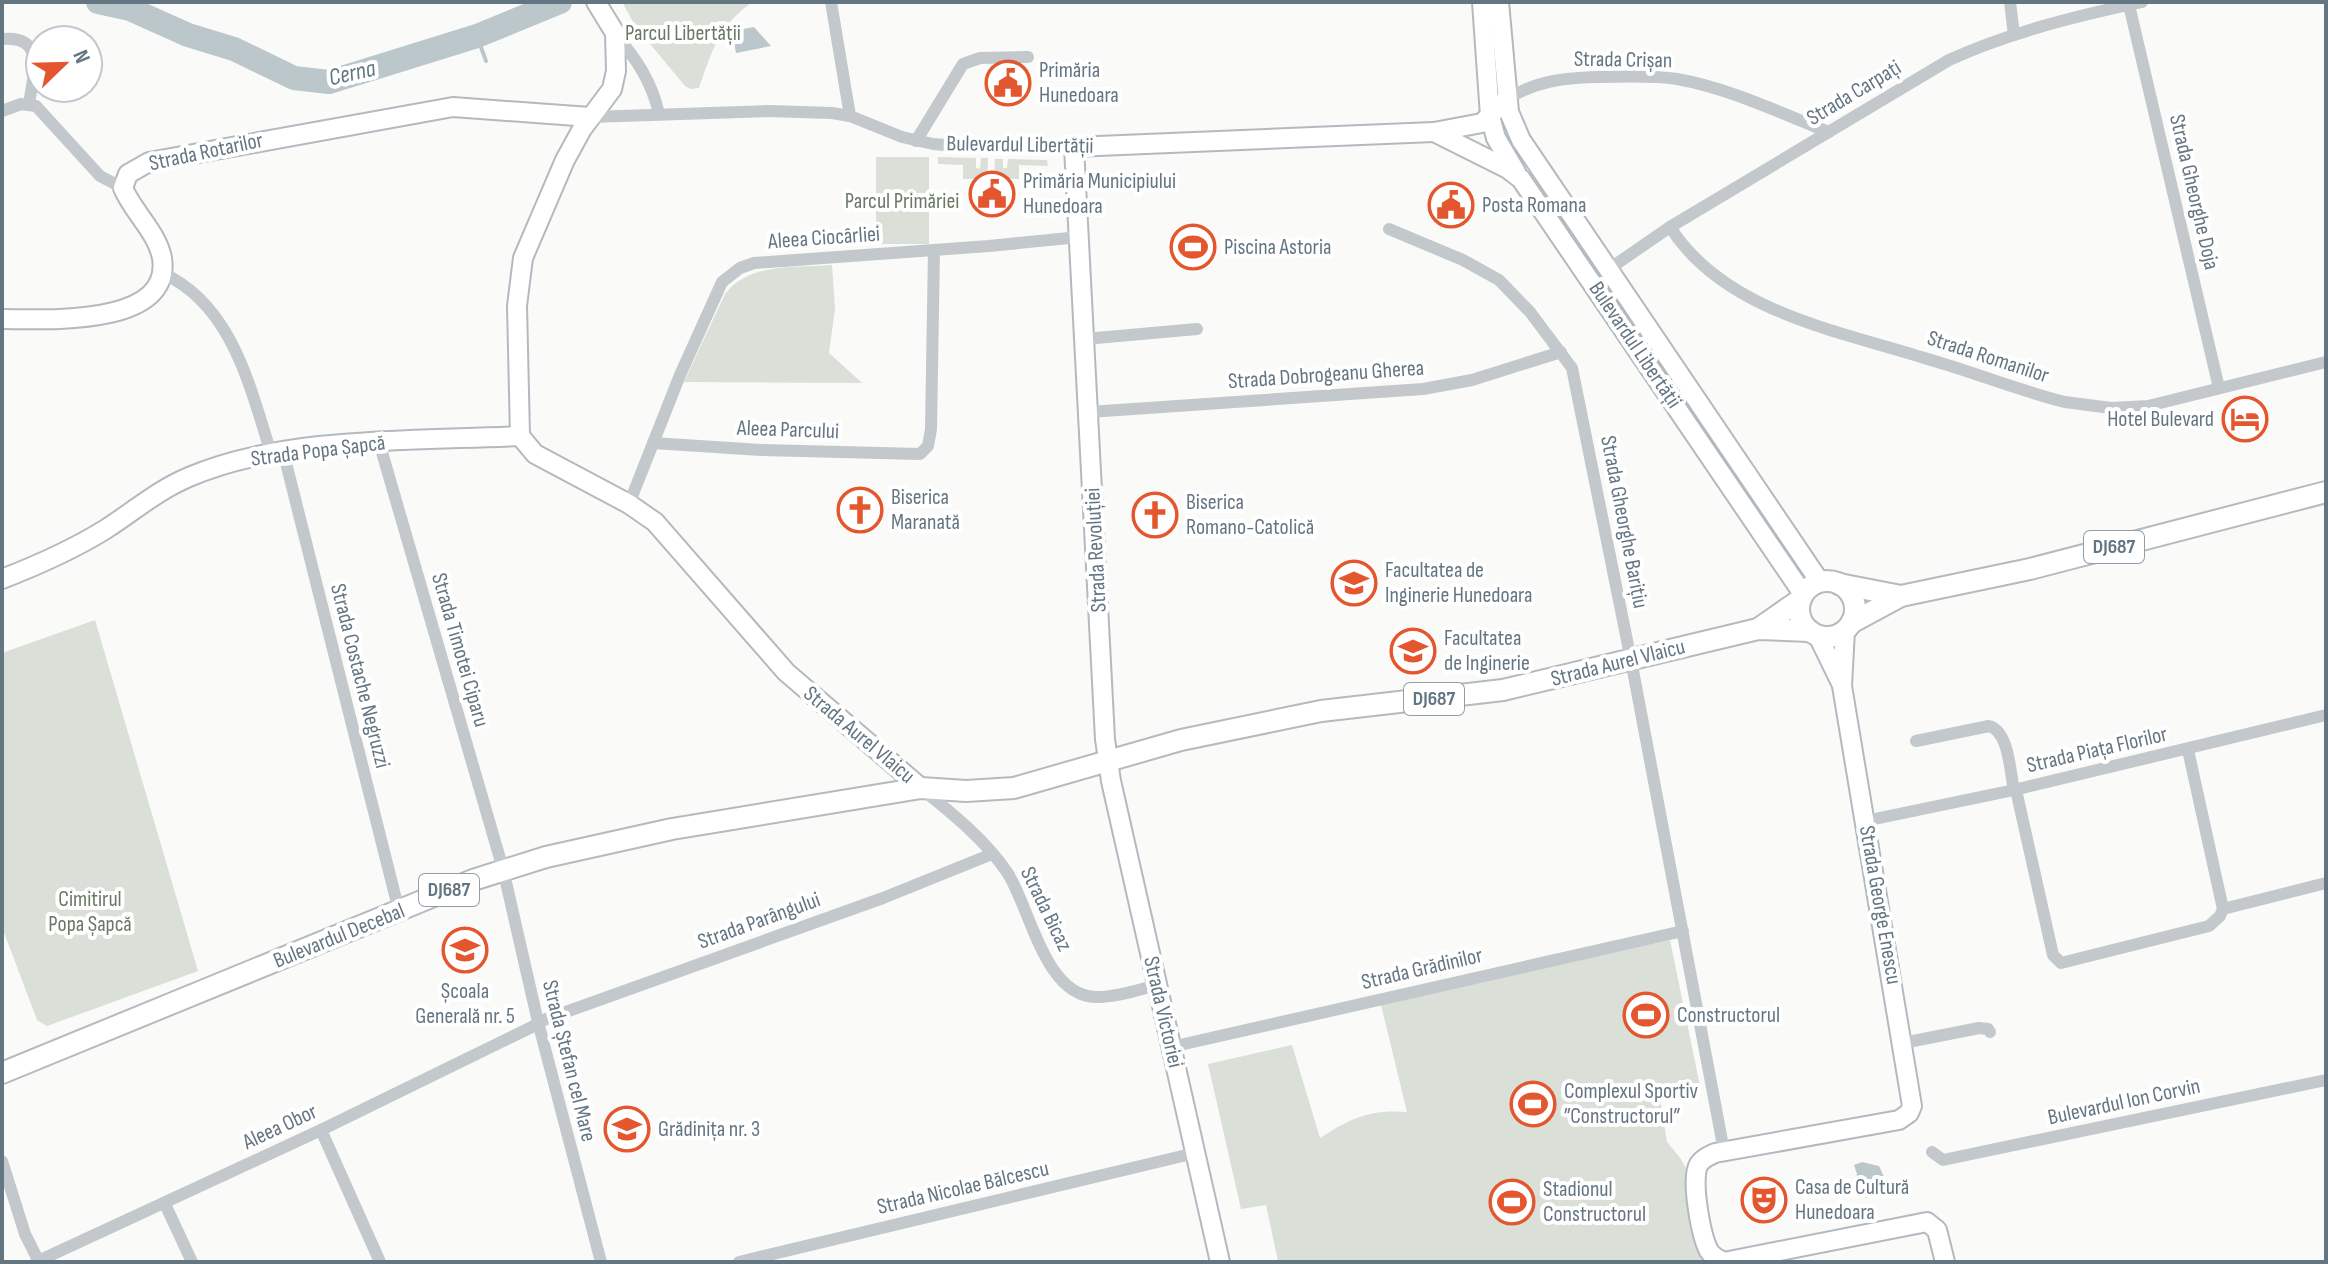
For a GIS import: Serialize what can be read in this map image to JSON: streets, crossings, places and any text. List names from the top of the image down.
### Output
{
  "streets": {
    "main road": ["DJ687", "Strada Aurel Vlaicu", "Bulevardul Decebal"],
    "street": [
      "Strada Crișan",
      "Strada Carpați",
      "Bulevardul Libertății",
      "Strada Rotarilor",
      "Strada Gheorghe Doja",
      "Aleea Ciocârliei",
      "Strada Romanilor",
      "Strada Dobrogeanu Gherea",
      "Aleea Parcului",
      "Strada Popa Șapcă",
      "Strada Gheorghe Barițiu",
      "Strada Revoluției",
      "Strada Timotei Ciparu",
      "Strada Costache Negruzzi",
      "Strada Piața Florilor",
      "Strada George Enescu",
      "Strada Bicaz",
      "Strada Parângului",
      "Strada Grădinilor",
      "Strada Victoriei",
      "Strada Ștefan cel Mare",
      "Bulevardul Ion Corvin",
      "Aleea Obor",
      "Strada Nicolae Bălcescu"
    ]
  },
  "crossings": [
    ["Strada Crișan", "Strada Carpați"],
    ["Strada Crișan", "Bulevardul Libertății"],
    ["Strada Carpați", "Bulevardul Libertății"],
    ["Strada Carpați", "Strada Gheorghe Doja"],
    ["Strada Carpați", "Strada Romanilor"],
    ["Bulevardul Libertății", "Strada Rotarilor"],
    ["Bulevardul Libertății", "DJ687"],
    ["Bulevardul Libertății", "Strada Revoluției"],
    ["Bulevardul Libertății", "Strada Aurel Vlaicu"],
    ["Bulevardul Libertății", "Strada George Enescu"],
    ["Strada Rotarilor", "Strada Costache Negruzzi"],
    ["Strada Gheorghe Doja", "Strada Romanilor"],
    ["Aleea Ciocârliei", "Aleea Parcului"],
    ["Aleea Ciocârliei", "Strada Revoluției"],
    ["Aleea Ciocârliei", "Strada Aurel Vlaicu"],
    ["Strada Dobrogeanu Gherea", "Strada Gheorghe Barițiu"],
    ["Strada Dobrogeanu Gherea", "Strada Revoluției"],
    ["Strada Popa Șapcă", "Strada Timotei Ciparu"],
    ["Strada Popa Șapcă", "Strada Aurel Vlaicu"],
    ["Strada Popa Șapcă", "Strada Costache Negruzzi"],
    ["Strada Gheorghe Barițiu", "Strada Aurel Vlaicu"],
    ["Strada Gheorghe Barițiu", "Strada George Enescu"],
    ["Strada Gheorghe Barițiu", "Strada Grădinilor"],
    ["DJ687", "Strada Aurel Vlaicu"],
    ["DJ687", "Strada George Enescu"],
    ["Strada Revoluției", "Strada Aurel Vlaicu"],
    ["Strada Revoluției", "Strada Victoriei"],
    ["Strada Timotei Ciparu", "Bulevardul Decebal"],
    ["Strada Timotei Ciparu", "Strada Ștefan cel Mare"],
    ["Strada Aurel Vlaicu", "Strada George Enescu"],
    ["Strada Aurel Vlaicu", "Strada Bicaz"],
    ["Strada Aurel Vlaicu", "Bulevardul Decebal"],
    ["Strada Aurel Vlaicu", "Strada Victoriei"],
    ["Strada Costache Negruzzi", "Bulevardul Decebal"],
    ["Strada Piața Florilor", "Strada George Enescu"],
    ["Strada Bicaz", "Strada Parângului"],
    ["Strada Bicaz", "Bulevardul Decebal"],
    ["Strada Bicaz", "Strada Victoriei"],
    ["Strada Parângului", "Strada Ștefan cel Mare"],
    ["Strada Parângului", "Aleea Obor"],
    ["Bulevardul Decebal", "Strada Ștefan cel Mare"],
    ["Strada Grădinilor", "Strada Victoriei"],
    ["Strada Victoriei", "Strada Nicolae Bălcescu"],
    ["Strada Ștefan cel Mare", "Aleea Obor"]
  ],
  "water": ["Cerna"],
  "parks": ["Parcul Libertății", "Parcul Primăriei", "Cimitirul Popa Șapcă"],
  "places": {
    "public building": ["Primăria Hunedoara", "Primăria Municipiului Hunedoara", "Posta Romana"],
    "sports": [
      "Piscina Astoria",
      "Constructorul",
      "Complexul Sportiv ”Constructorul”",
      "Stadionul Constructorul"
    ],
    "hotel": ["Hotel Bulevard"],
    "church": ["Biserica Maranată", "Biserica Romano-Catolică"],
    "school or university": [
      "Facultatea de Inginerie Hunedoara",
      "Facultatea de Inginerie",
      "Școala Generală nr. 5",
      "Grădinița nr. 3"
    ],
    "theatre": ["Casa de Cultură Hunedoara"]
  },
  "north": "top right"
}
